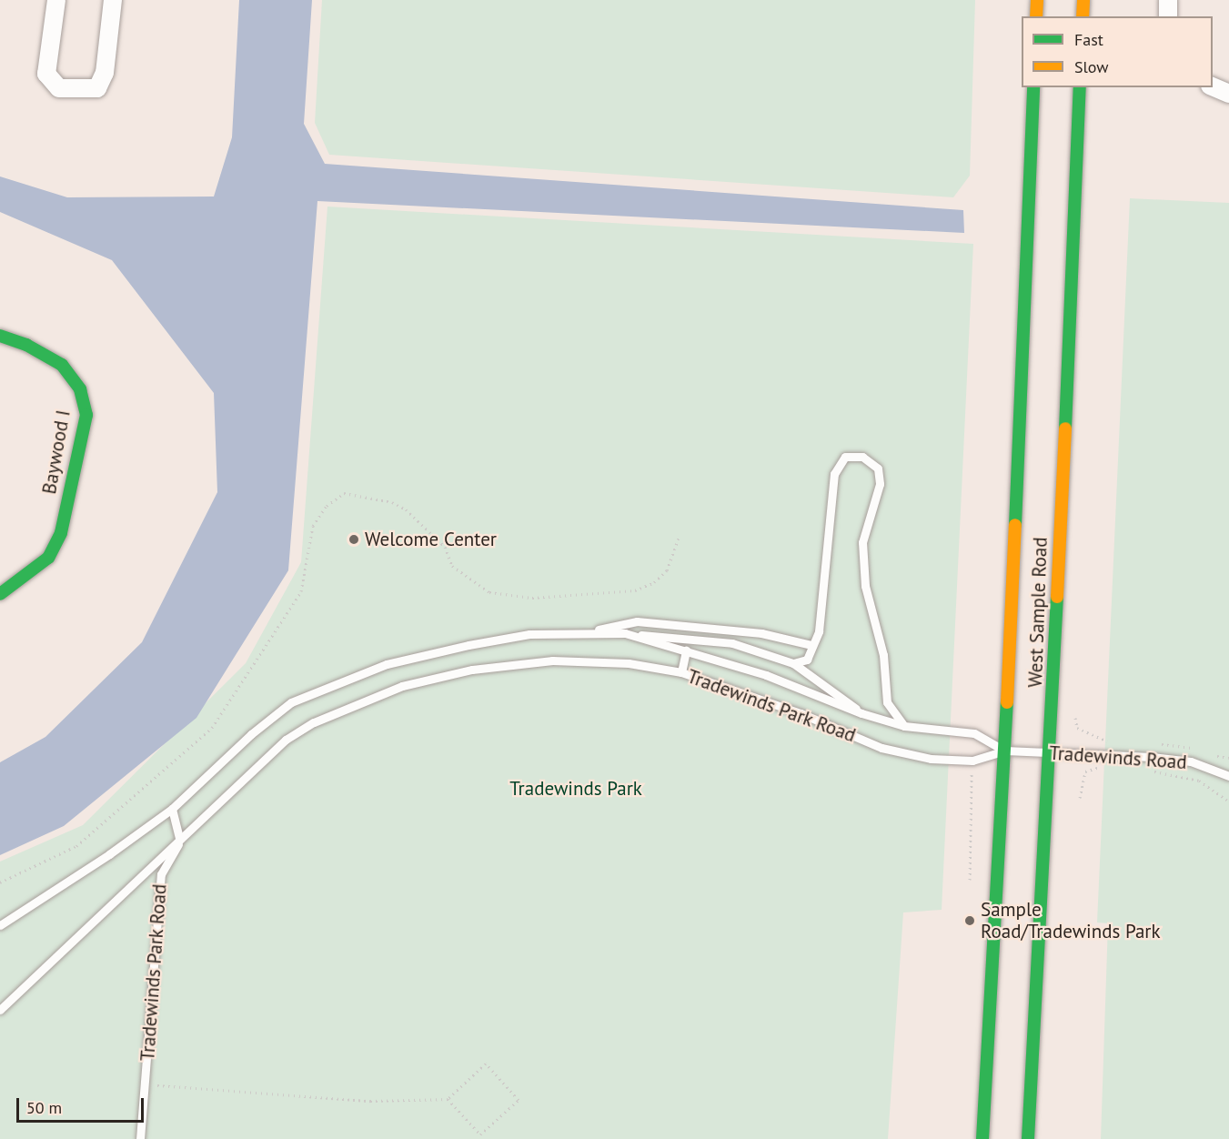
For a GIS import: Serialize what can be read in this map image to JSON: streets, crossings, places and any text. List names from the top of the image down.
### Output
{
  "streets": {
    "main road": ["Baywood I", "West Sample Road"],
    "lane": ["Tradewinds Park Road", "Tradewinds Road"]
  },
  "crossings": [
    ["West Sample Road", "Tradewinds Park Road"],
    ["West Sample Road", "Tradewinds Road"],
    ["Tradewinds Park Road", "Tradewinds Road"]
  ],
  "parks": ["Tradewinds Park"],
  "places": ["Welcome Center", "Sample Road/Tradewinds Park"],
  "legend": ["Fast", "Slow"],
  "scale_bar": "50 m"
}
